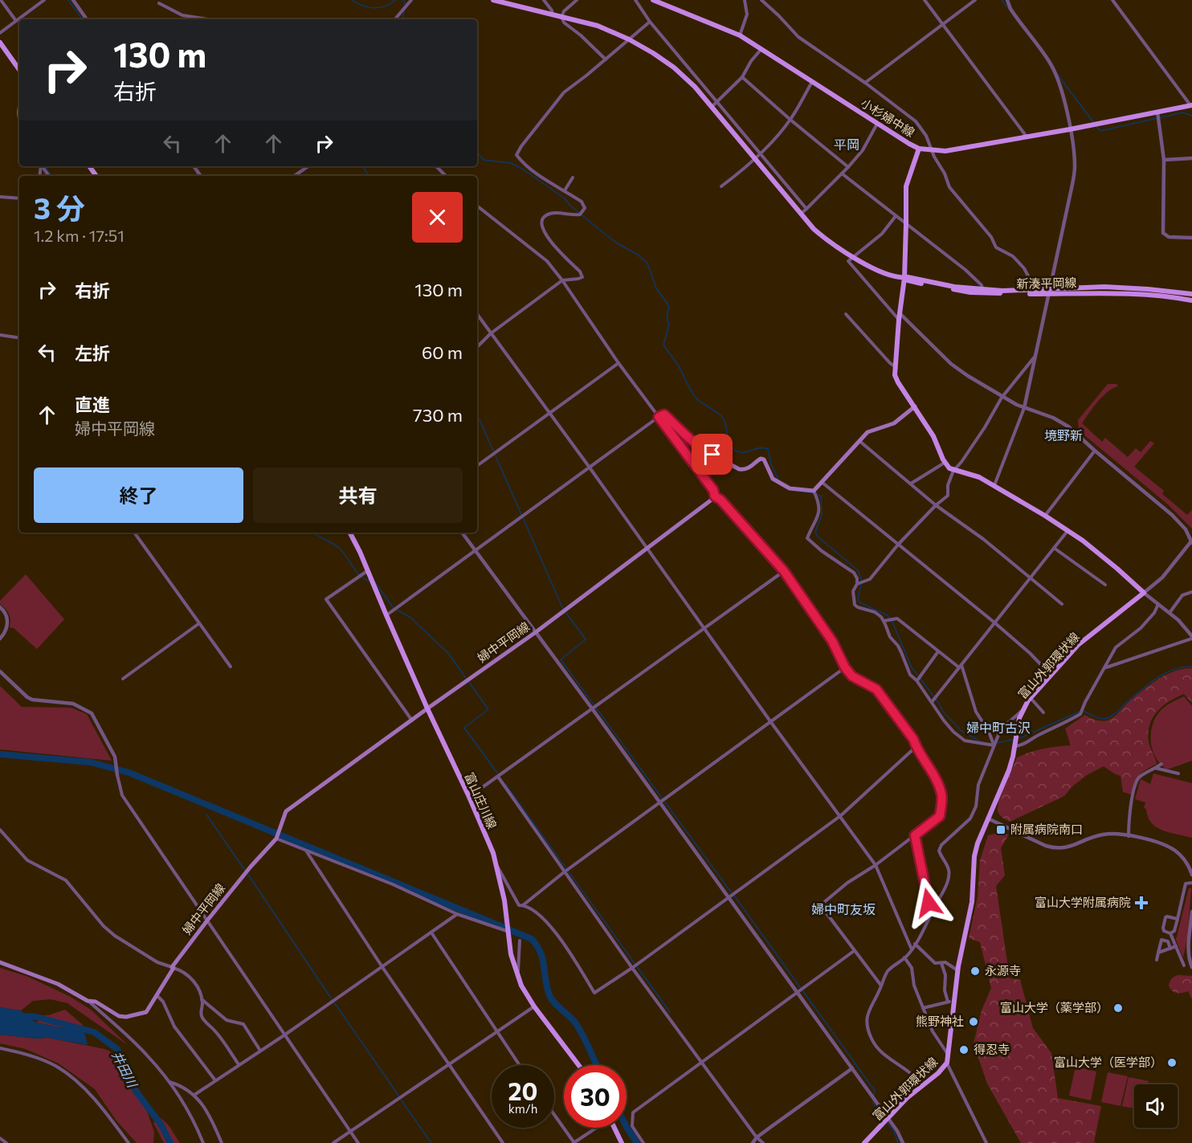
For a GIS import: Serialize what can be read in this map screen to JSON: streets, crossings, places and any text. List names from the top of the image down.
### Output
{
  "streets": {
    "main road": [
      "小杉婦中線",
      "新湊平岡線",
      "婦中平岡線",
      "富山外郭環状線",
      "富山庄川線"
    ]
  },
  "crossings": [
    ["婦中平岡線", "富山庄川線"]
  ],
  "districts": [
    "平岡",
    "境野新",
    "婦中町古沢",
    "婦中町友坂"
  ],
  "water": ["井田川"],
  "places": {
    "transit": ["附属病院南口"],
    "health": ["富山大学附属病院"],
    "other": [
      "永源寺",
      "富山大学（薬学部）",
      "熊野神社",
      "得忍寺",
      "富山大学（医学部）"
    ]
  },
  "page": {
    "turn": ["130 m", "右折"],
    "heading": ["3 分", "1.2 km · 17:51"],
    "list": [
      {
        "name": "右折",
        "value": "130 m"
      },
      {
        "name": "左折",
        "value": "60 m"
      },
      {
        "name": "直進",
        "note": "婦中平岡線",
        "value": "730 m"
      }
    ],
    "buttons": ["終了", "共有"],
    "speed": "20 km/h",
    "limit": "30"
  }
}
